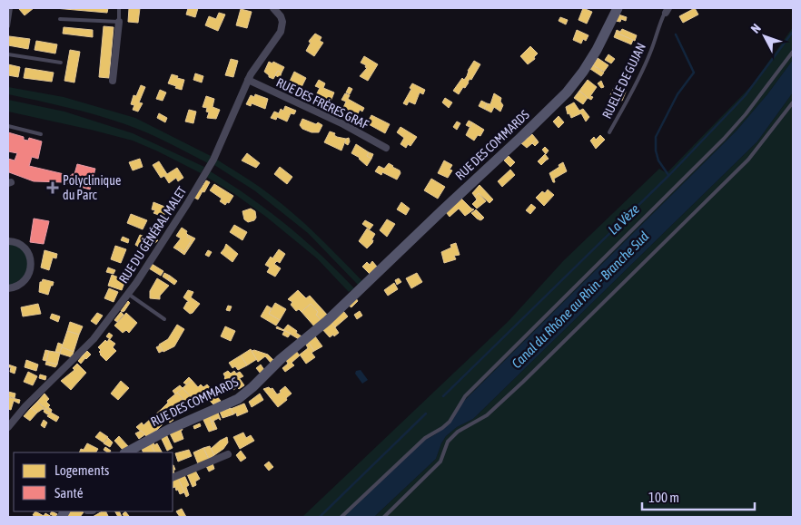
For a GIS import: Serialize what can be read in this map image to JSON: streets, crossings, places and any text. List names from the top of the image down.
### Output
{
  "streets": {
    "street": ["RUE DES FRÈRES GRAF", "RUE DES COMMARDS", "RUE DU GÉNÉRAL MALET"],
    "lane": ["RUELLE DE GUJAN"]
  },
  "crossings": [
    ["RUE DES FRÈRES GRAF", "RUE DU GÉNÉRAL MALET"]
  ],
  "water": ["La Vèze", "Canal du Rhône au Rhin - Branche Sud"],
  "places": {
    "health": ["Polyclinique du Parc"]
  },
  "legend": ["Logements", "Santé"],
  "scale_bar": "100 m",
  "north": "top left"
}
